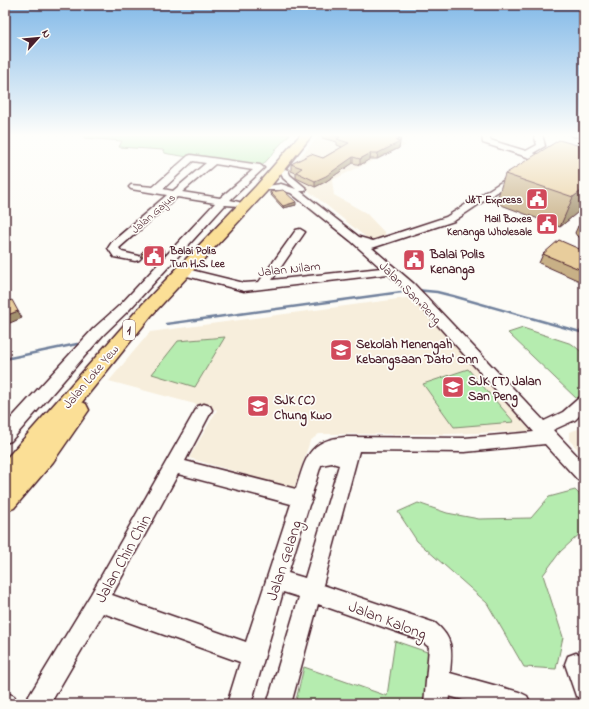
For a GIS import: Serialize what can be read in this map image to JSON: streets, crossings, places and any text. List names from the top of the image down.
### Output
{
  "streets": {
    "highway": ["1", "Jalan Loke Yew"],
    "street": [
      "Jalan Gajus",
      "Jalan Nilam",
      "Jalan San Peng",
      "Jalan Chin Chin",
      "Jalan Gelang",
      "Jalan Kalong"
    ]
  },
  "crossings": [
    ["Jalan Nilam", "Jalan San Peng"],
    ["Jalan San Peng", "Jalan Loke Yew"],
    ["Jalan Gelang", "Jalan Kalong"]
  ],
  "places": {
    "public building": [
      "J&T Express",
      "Mail Boxes Kenanga Wholesale",
      "Balai Polis Tun H.S. Lee",
      "Balai Polis Kenanga"
    ],
    "school or university": ["Sekolah Menengah Kebangsaan Dato' Onn", "SJK (T) Jalan San Peng", "SJK (C) Chung Kwo"]
  },
  "north": "top right"
}
